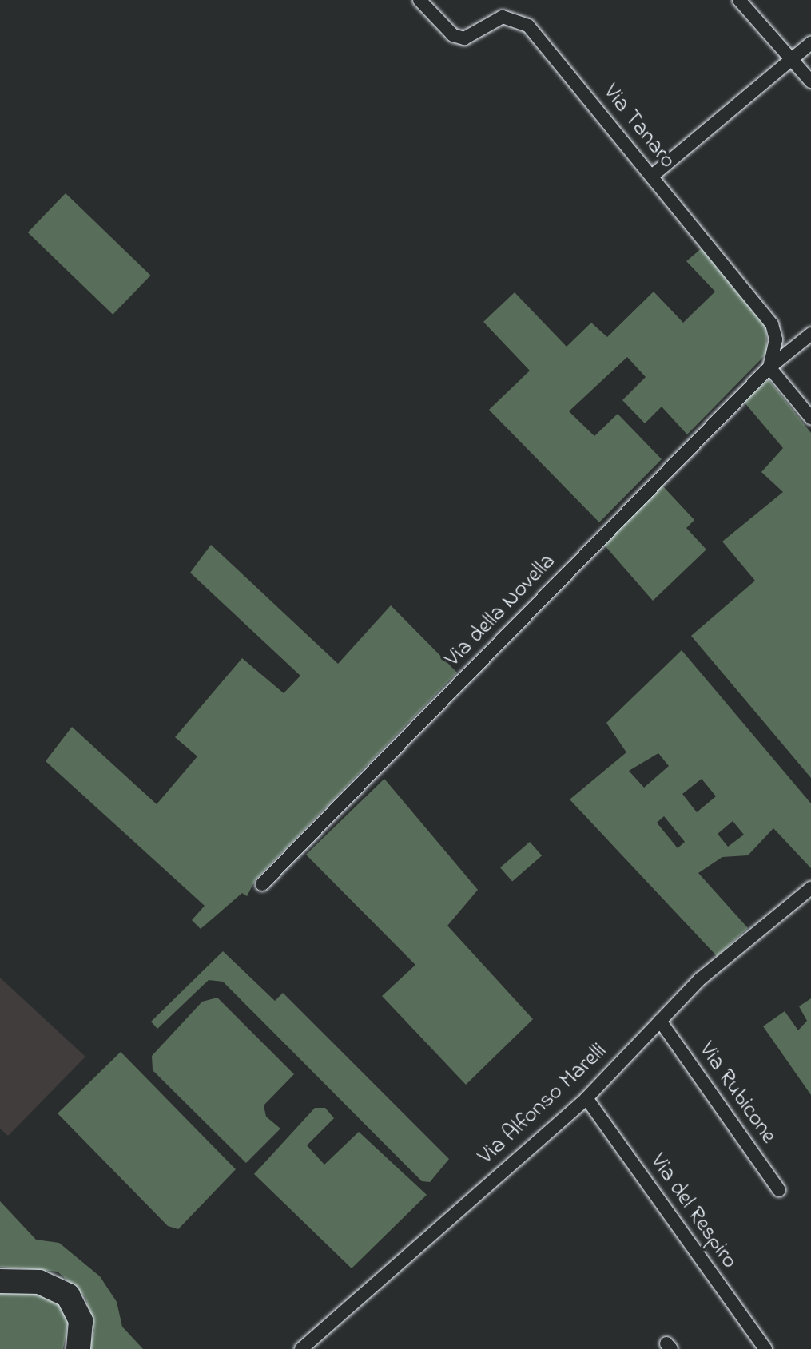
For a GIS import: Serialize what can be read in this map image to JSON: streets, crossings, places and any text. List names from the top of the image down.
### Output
{
  "streets": {
    "street": [
      "Via Tanaro",
      "Via della Novella",
      "Via Rubicone",
      "Via Alfonso Marelli",
      "Via del Respiro"
    ]
  },
  "crossings": [
    ["Via Tanaro", "Via della Novella"],
    ["Via Rubicone", "Via Alfonso Marelli"],
    ["Via Alfonso Marelli", "Via del Respiro"]
  ]
}
